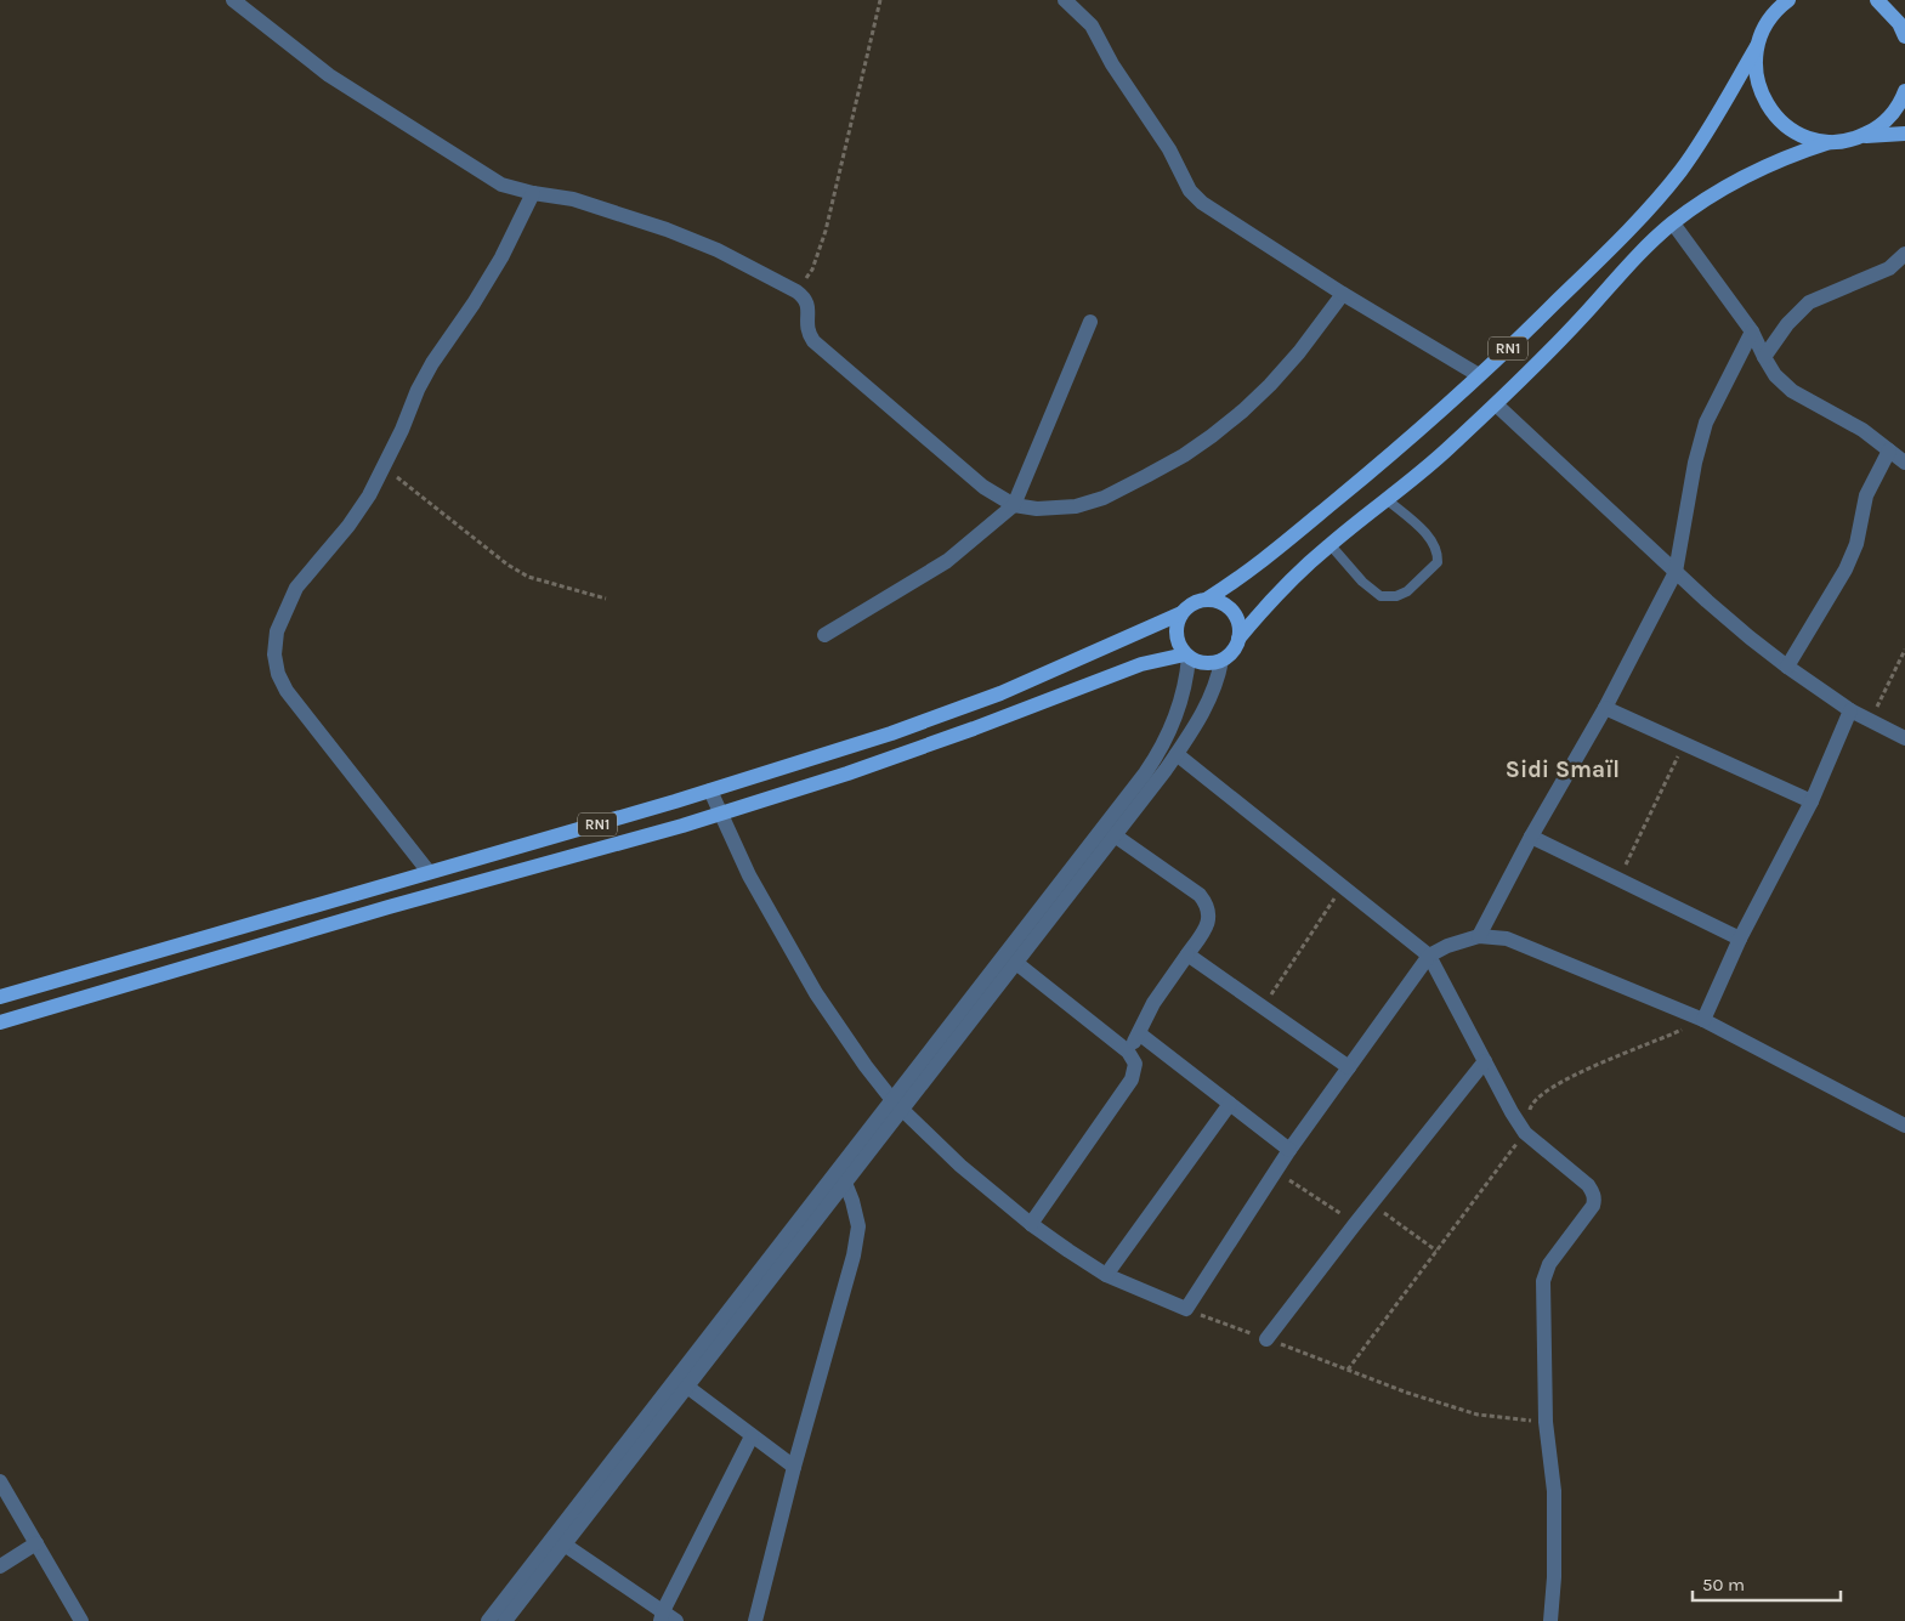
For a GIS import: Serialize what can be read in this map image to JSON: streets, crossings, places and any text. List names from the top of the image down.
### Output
{
  "streets": {
    "main road": ["RN1"]
  },
  "districts": ["Sidi Smaïl"],
  "scale_bar": "50 m"
}
